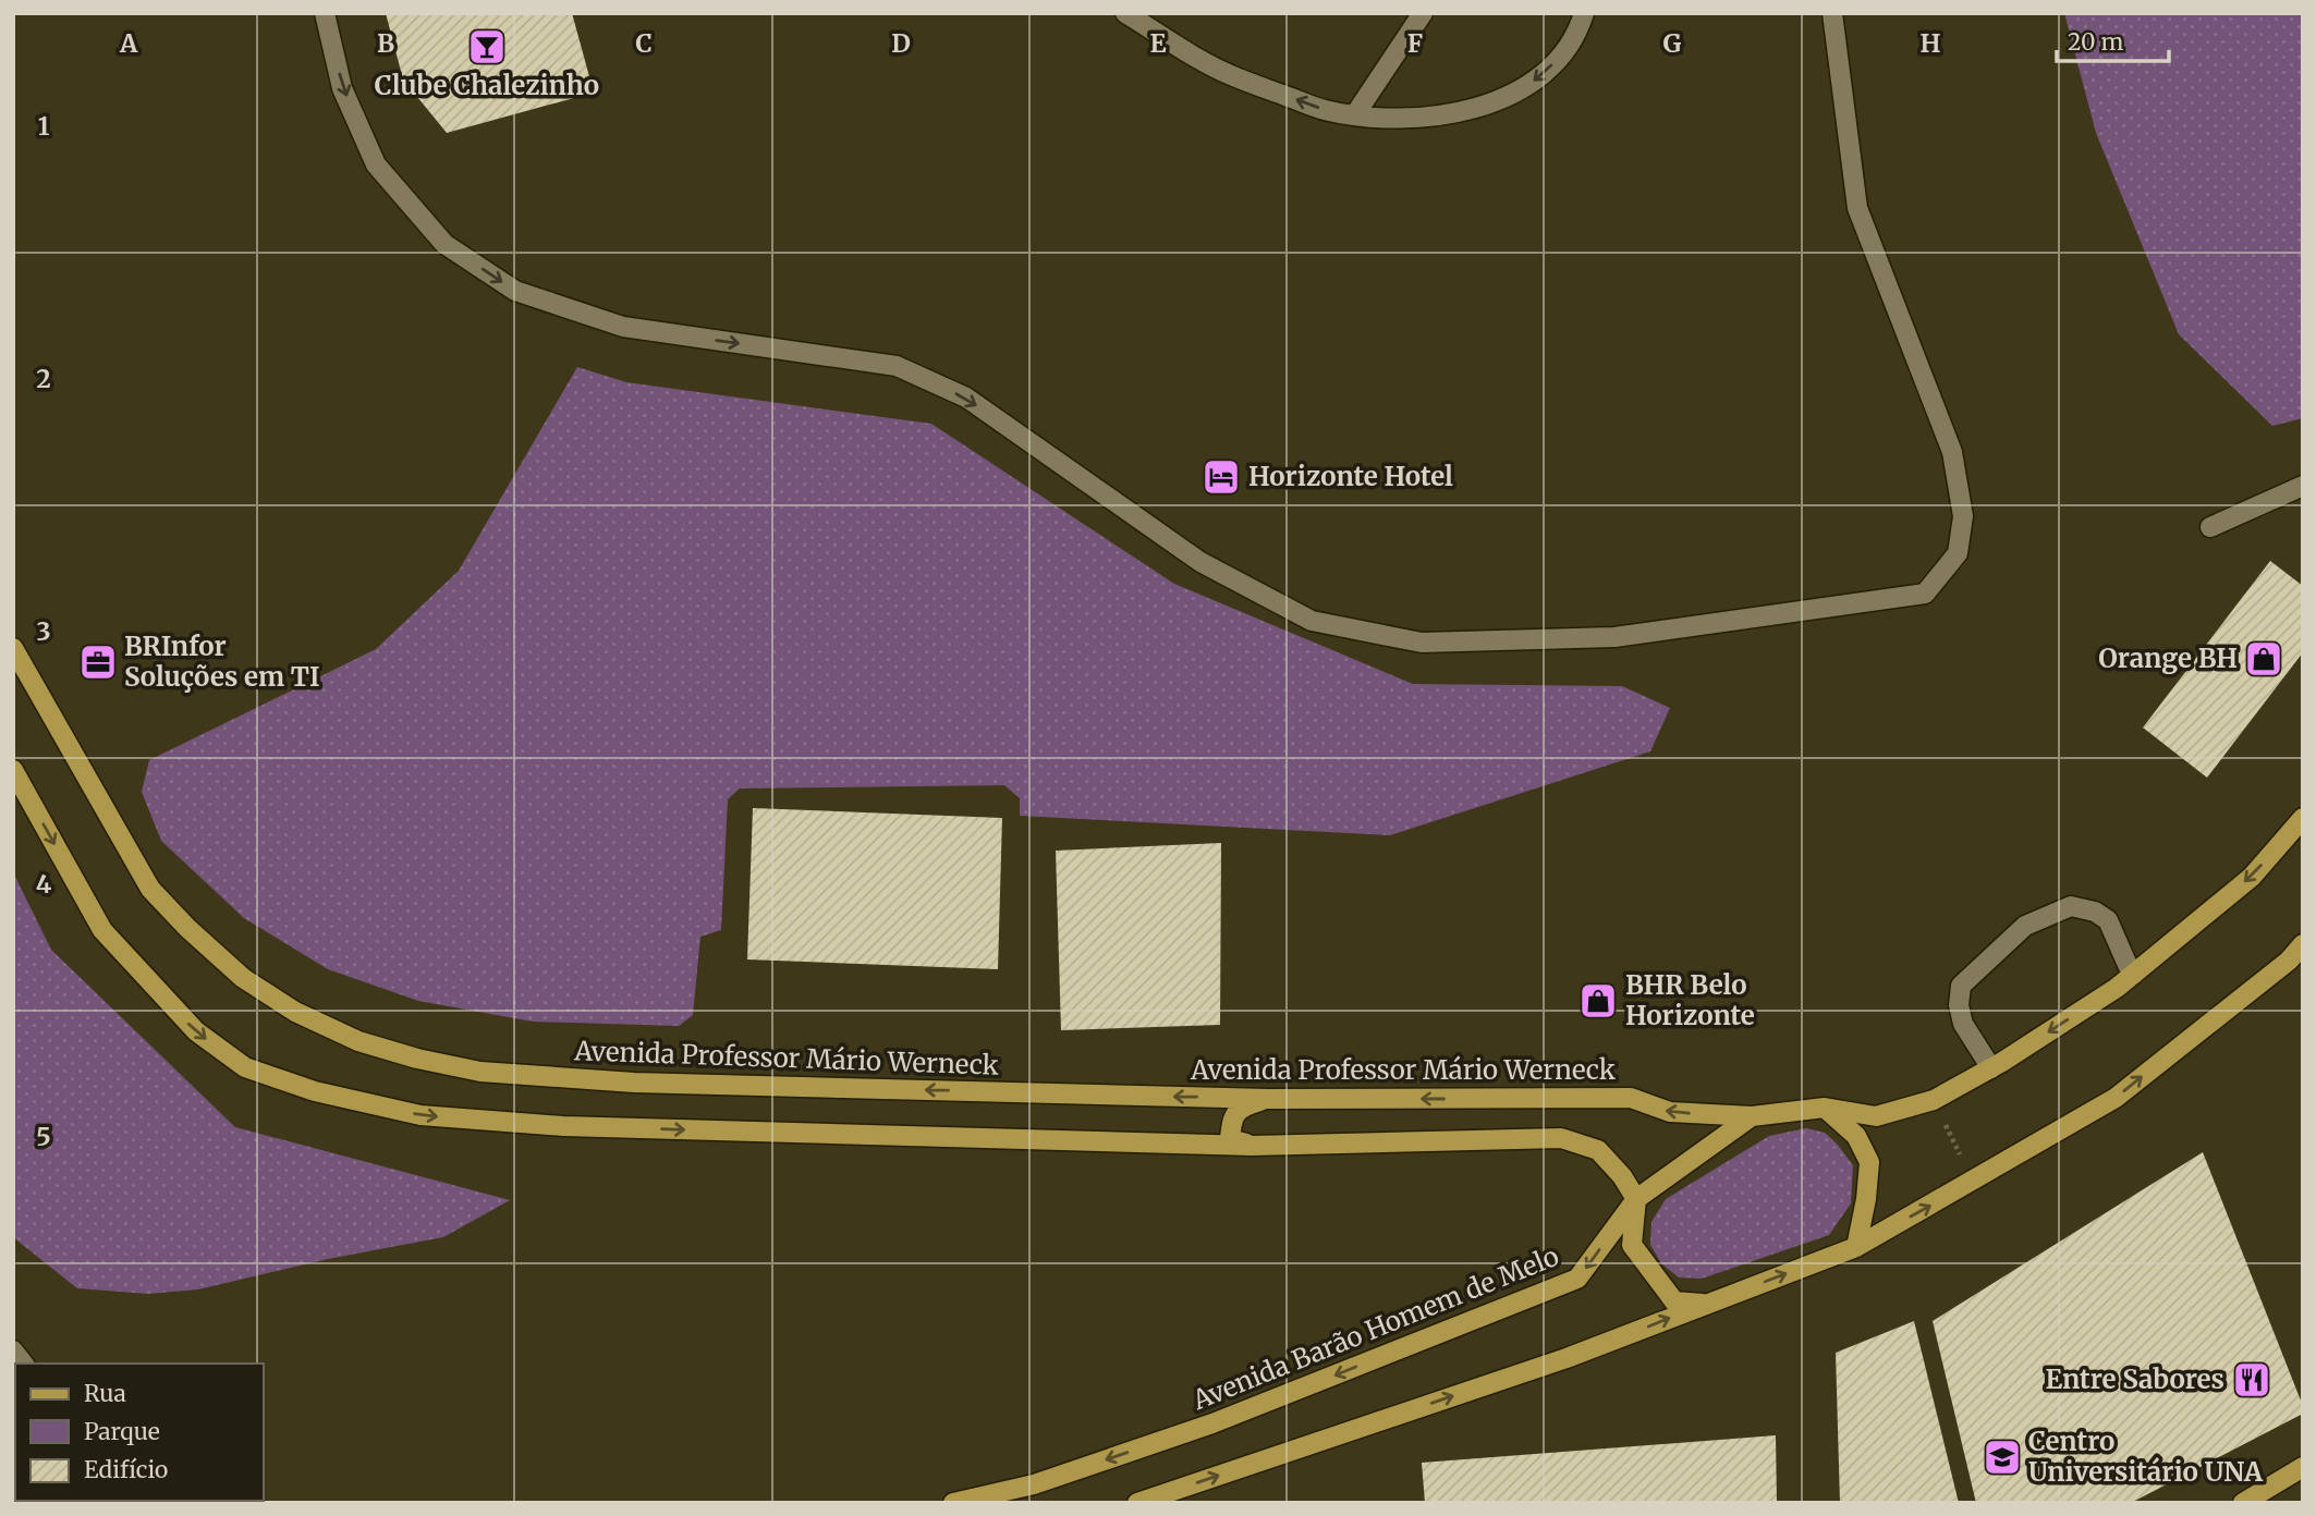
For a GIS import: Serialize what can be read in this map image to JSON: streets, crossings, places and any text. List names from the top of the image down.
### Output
{
  "streets": {
    "main road": ["Avenida Professor Mário Werneck", "Avenida Barão Homem de Melo"]
  },
  "crossings": [
    ["Avenida Professor Mário Werneck", "Avenida Barão Homem de Melo"]
  ],
  "places": {
    "bar": ["Clube Chalezinho"],
    "hotel": ["Horizonte Hotel"],
    "shop": ["Orange BH", "BHR Belo Horizonte"],
    "office": ["BRInfor Soluções em TI"],
    "restaurant": ["Entre Sabores"],
    "school or university": ["Centro Universitário UNA"]
  },
  "legend": ["Rua", "Parque", "Edifício"],
  "scale_bar": "20 m",
  "grid": {
    "columns": [
      "A",
      "B",
      "C",
      "D",
      "E",
      "F",
      "G",
      "H"
    ],
    "rows": [
      "1",
      "2",
      "3",
      "4",
      "5"
    ]
  }
}
